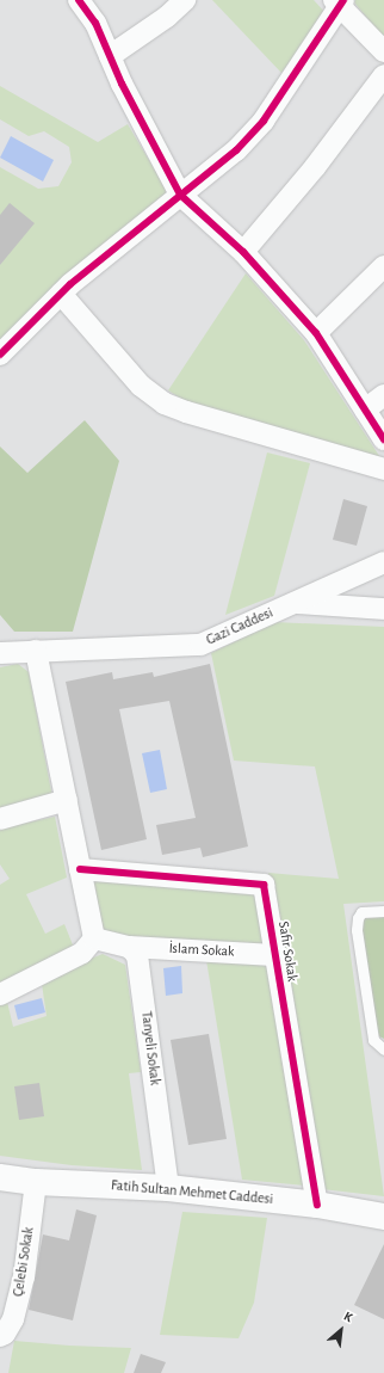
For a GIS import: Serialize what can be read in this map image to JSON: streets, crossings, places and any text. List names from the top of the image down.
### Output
{
  "streets": {
    "street": [
      "Gazi Caddesi",
      "İslam Sokak",
      "Safir Sokak",
      "Tanyeli Sokak",
      "Fatih Sultan Mehmet Caddesi",
      "Çelebi Sokak"
    ]
  },
  "crossings": [
    ["İslam Sokak", "Safir Sokak"],
    ["İslam Sokak", "Tanyeli Sokak"],
    ["Safir Sokak", "Fatih Sultan Mehmet Caddesi"],
    ["Tanyeli Sokak", "Fatih Sultan Mehmet Caddesi"],
    ["Fatih Sultan Mehmet Caddesi", "Çelebi Sokak"]
  ],
  "north": "top right"
}
